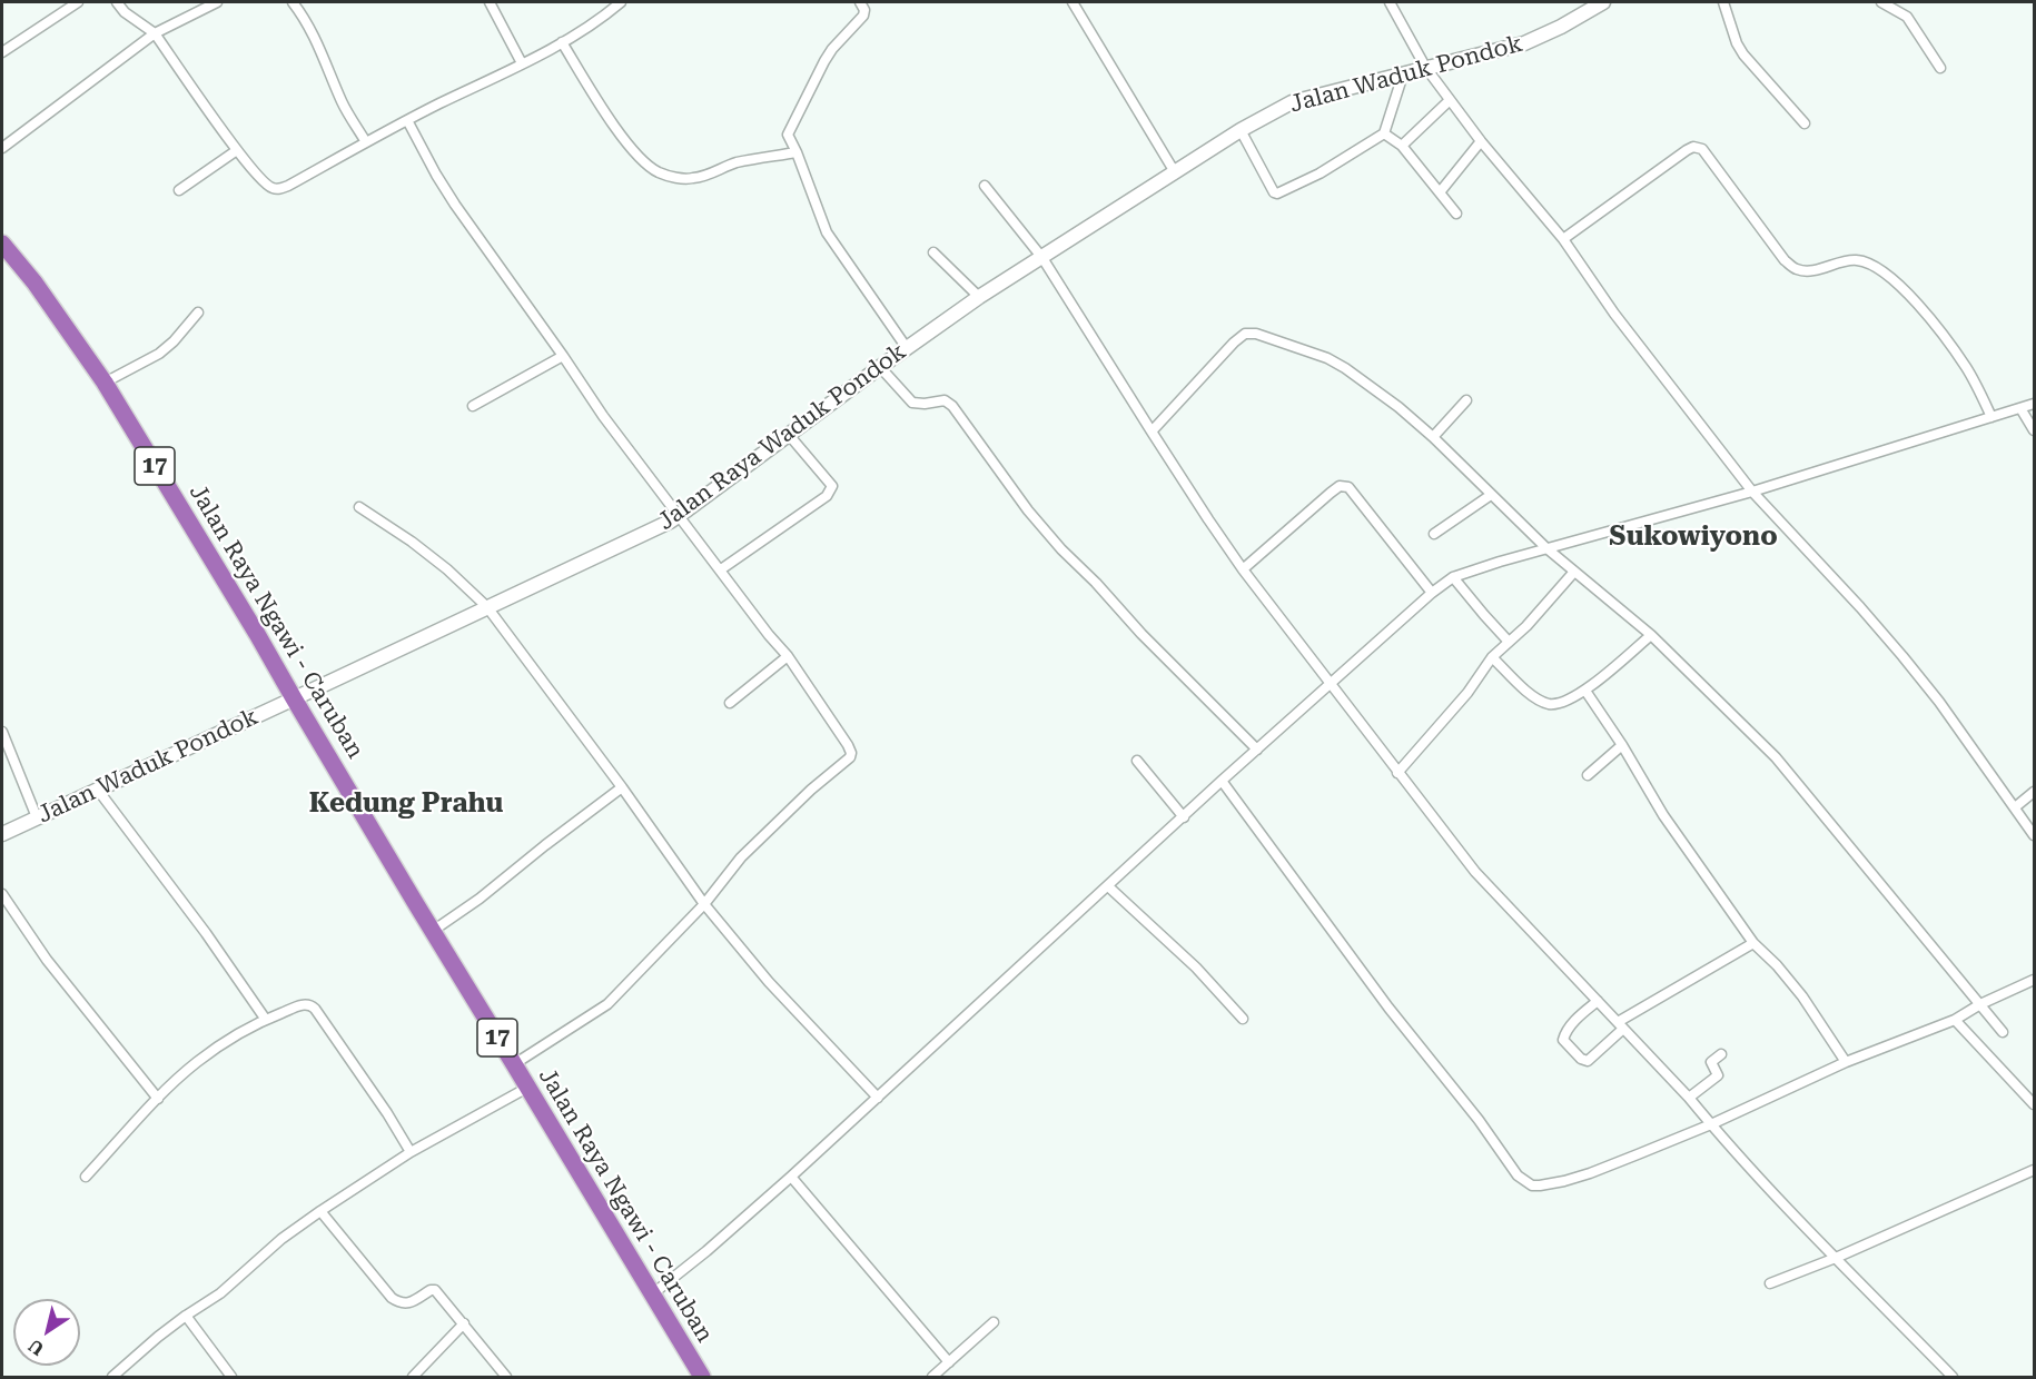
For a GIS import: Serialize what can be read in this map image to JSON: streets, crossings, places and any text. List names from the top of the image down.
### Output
{
  "streets": {
    "highway": ["17", "Jalan Raya Ngawi - Caruban"],
    "street": ["Jalan Waduk Pondok", "Jalan Raya Waduk Pondok"]
  },
  "crossings": [
    ["Jalan Waduk Pondok", "Jalan Raya Waduk Pondok"],
    ["Jalan Waduk Pondok", "Jalan Raya Ngawi - Caruban"],
    ["Jalan Raya Waduk Pondok", "Jalan Raya Ngawi - Caruban"]
  ],
  "districts": ["Sukowiyono", "Kedung Prahu"],
  "north": "bottom left"
}
